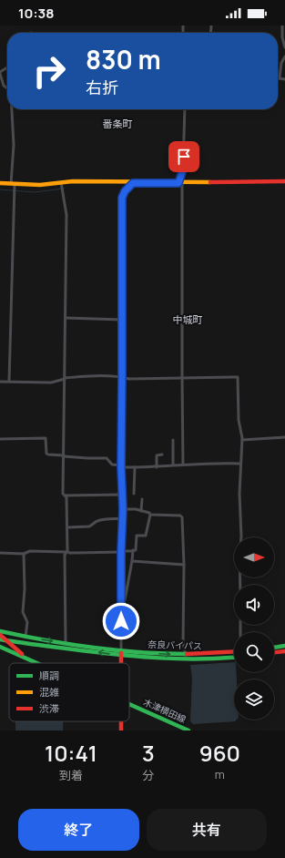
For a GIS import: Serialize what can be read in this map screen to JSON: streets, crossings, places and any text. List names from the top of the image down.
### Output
{
  "streets": {
    "main road": ["奈良バイパス", "木津横田線"]
  },
  "crossings": [
    ["奈良バイパス", "木津横田線"]
  ],
  "districts": ["番条町", "中城町"],
  "legend": ["順調", "混雑", "渋滞"],
  "north": "right",
  "page": {
    "status": "10:38",
    "turn": ["830 m", "右折"],
    "eta": [
      "10:41",
      "到着",
      "3",
      "分",
      "960",
      "m"
    ],
    "buttons": ["終了", "共有"]
  }
}
